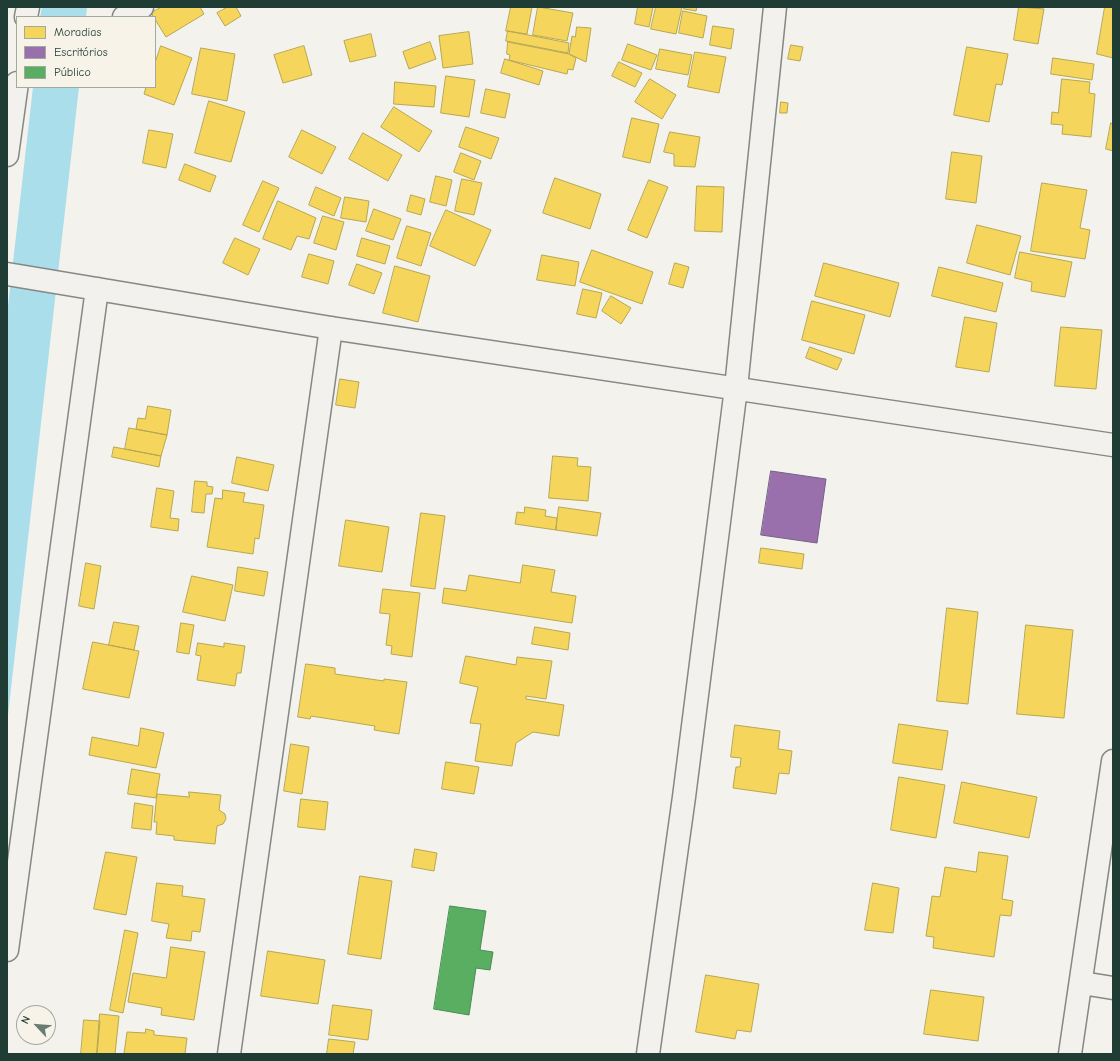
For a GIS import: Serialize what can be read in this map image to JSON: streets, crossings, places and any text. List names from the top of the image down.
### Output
{
  "legend": ["Moradias", "Escritórios", "Público"],
  "north": "top left"
}
